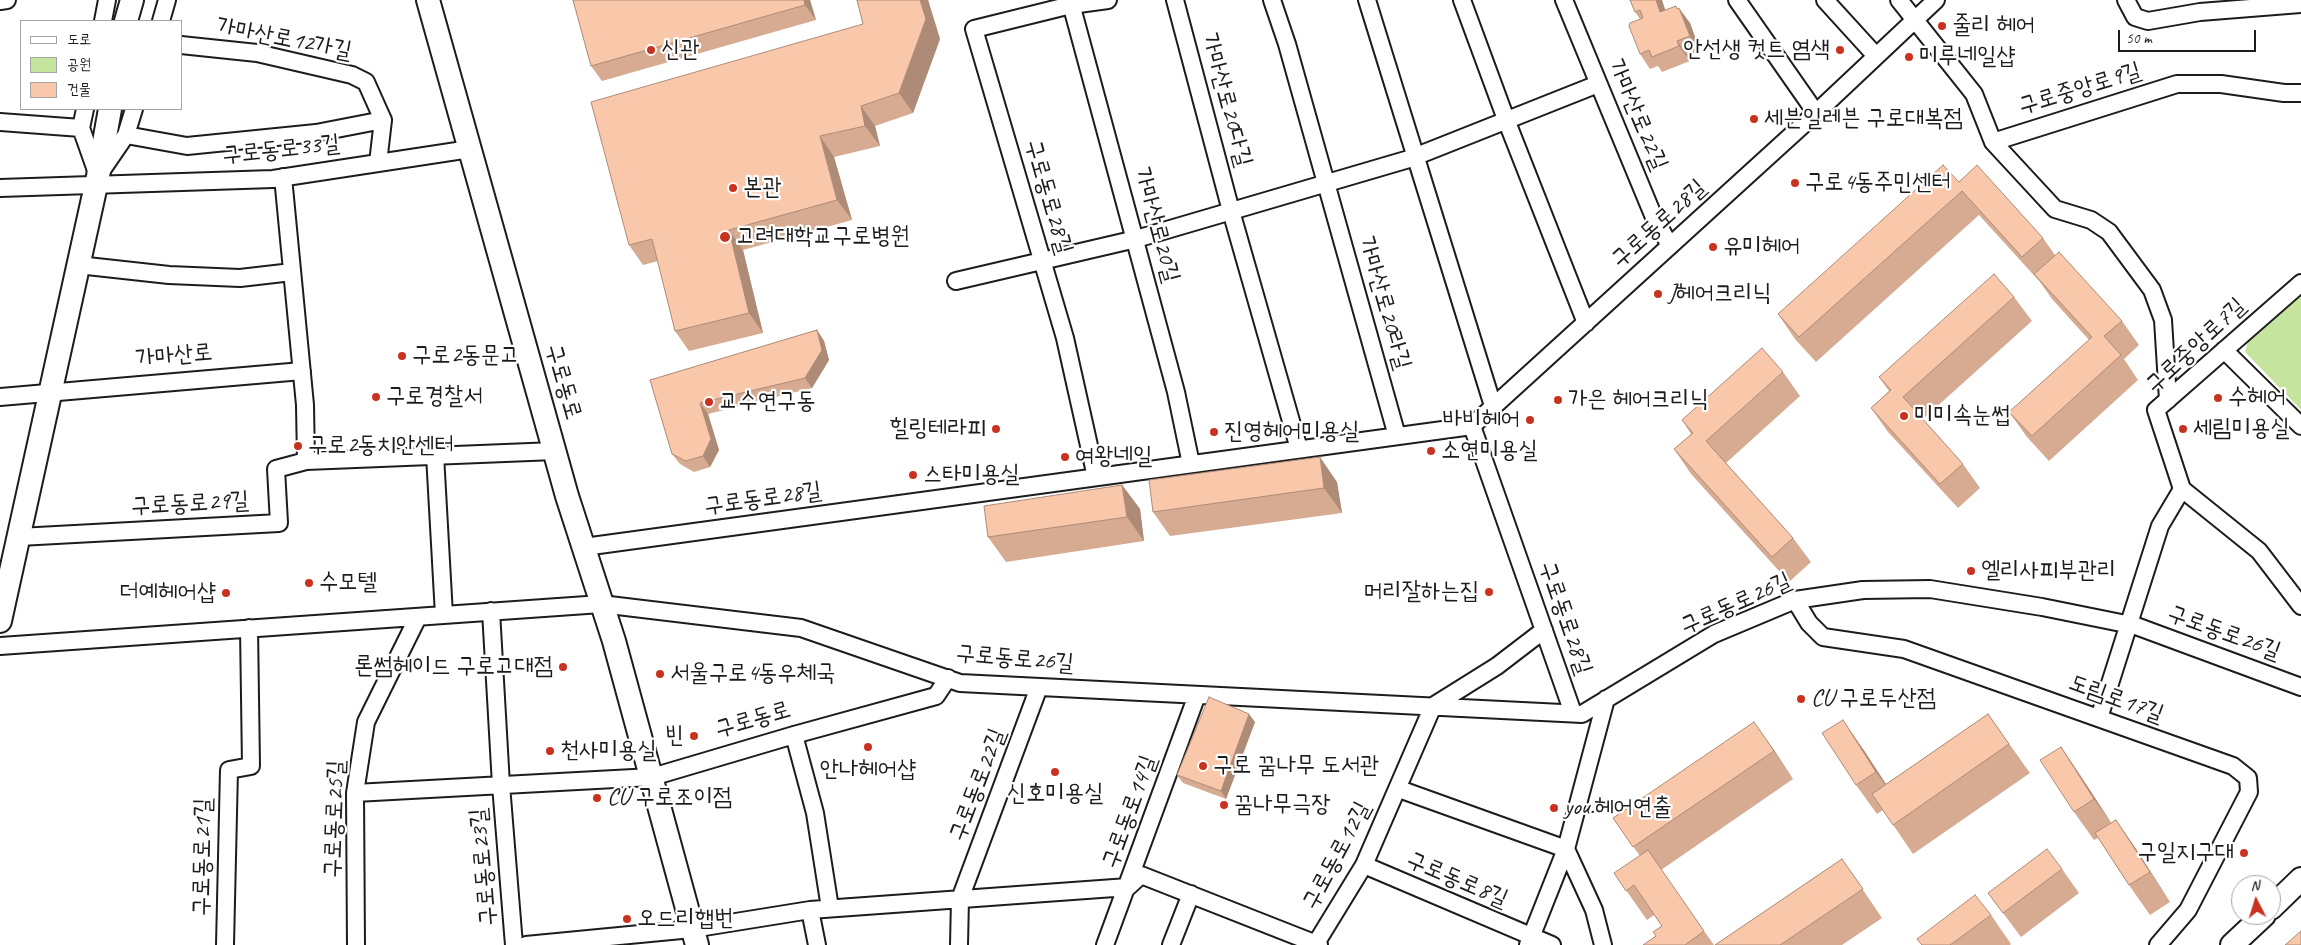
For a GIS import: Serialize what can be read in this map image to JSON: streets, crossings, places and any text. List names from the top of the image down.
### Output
{
  "streets": {
    "main road": ["구로동로"],
    "street": [
      "가마산로12가길",
      "구로중앙로9길",
      "가마산로20다길",
      "가마산로22길",
      "구로동로33길",
      "구로동로28길",
      "가마산로20길",
      "가마산로20라길",
      "구로중앙로7길",
      "가마산로",
      "구로동로29길",
      "구로동로26길",
      "도림로17길",
      "구로동로22길",
      "구로동로14길",
      "구로동로25길",
      "구로동로12길",
      "구로동로21길",
      "구로동로23길",
      "구로동로8길"
    ]
  },
  "crossings": [
    ["가마산로22길", "구로동로28길"],
    ["구로동로33길", "구로동로"],
    ["구로동로28길", "가마산로20길"],
    ["구로동로28길", "가마산로20라길"],
    ["구로동로28길", "구로동로"],
    ["구로동로28길", "구로동로26길"],
    ["구로동로", "구로동로29길"],
    ["구로동로", "구로동로26길"],
    ["구로동로", "구로동로23길"],
    ["구로동로26길", "도림로17길"],
    ["구로동로26길", "구로동로22길"],
    ["구로동로26길", "구로동로14길"],
    ["구로동로26길", "구로동로12길"],
    ["구로동로25길", "구로동로23길"],
    ["구로동로12길", "구로동로8길"]
  ],
  "places": [
    "줄리 헤어",
    "신관",
    "안선생 컷트 염색",
    "미루네일샵",
    "세븐일레븐 구로대복점",
    "구로4동주민센터",
    "본관",
    "고려대학교구로병원",
    "유미헤어",
    "J헤어크리닉",
    "구로2동문고",
    "구로경찰서",
    "수헤어",
    "가은 헤어크리닉",
    "교수연구동",
    "미미속눈썹",
    "바비헤어",
    "힐링테라피",
    "세림미용실",
    "진영헤어미용실",
    "구로2동치안센터",
    "소연미용실",
    "여왕네일",
    "스타미용실",
    "엘리사피부관리",
    "수모텔",
    "머리잘하는집",
    "더예헤어샵",
    "론썸헤이드 구로고대점",
    "서울구로4동우체국",
    "CU 구로두산점",
    "빈",
    "안나헤어샵",
    "천사미용실",
    "구로 꿈나무 도서관",
    "신호미용실",
    "CU 구로조이점",
    "꿈나무극장",
    "you.헤어연출",
    "구일지구대",
    "오드리햅번"
  ],
  "legend": ["도로", "공원", "건물"],
  "scale_bar": "50 m",
  "north": "top"
}
